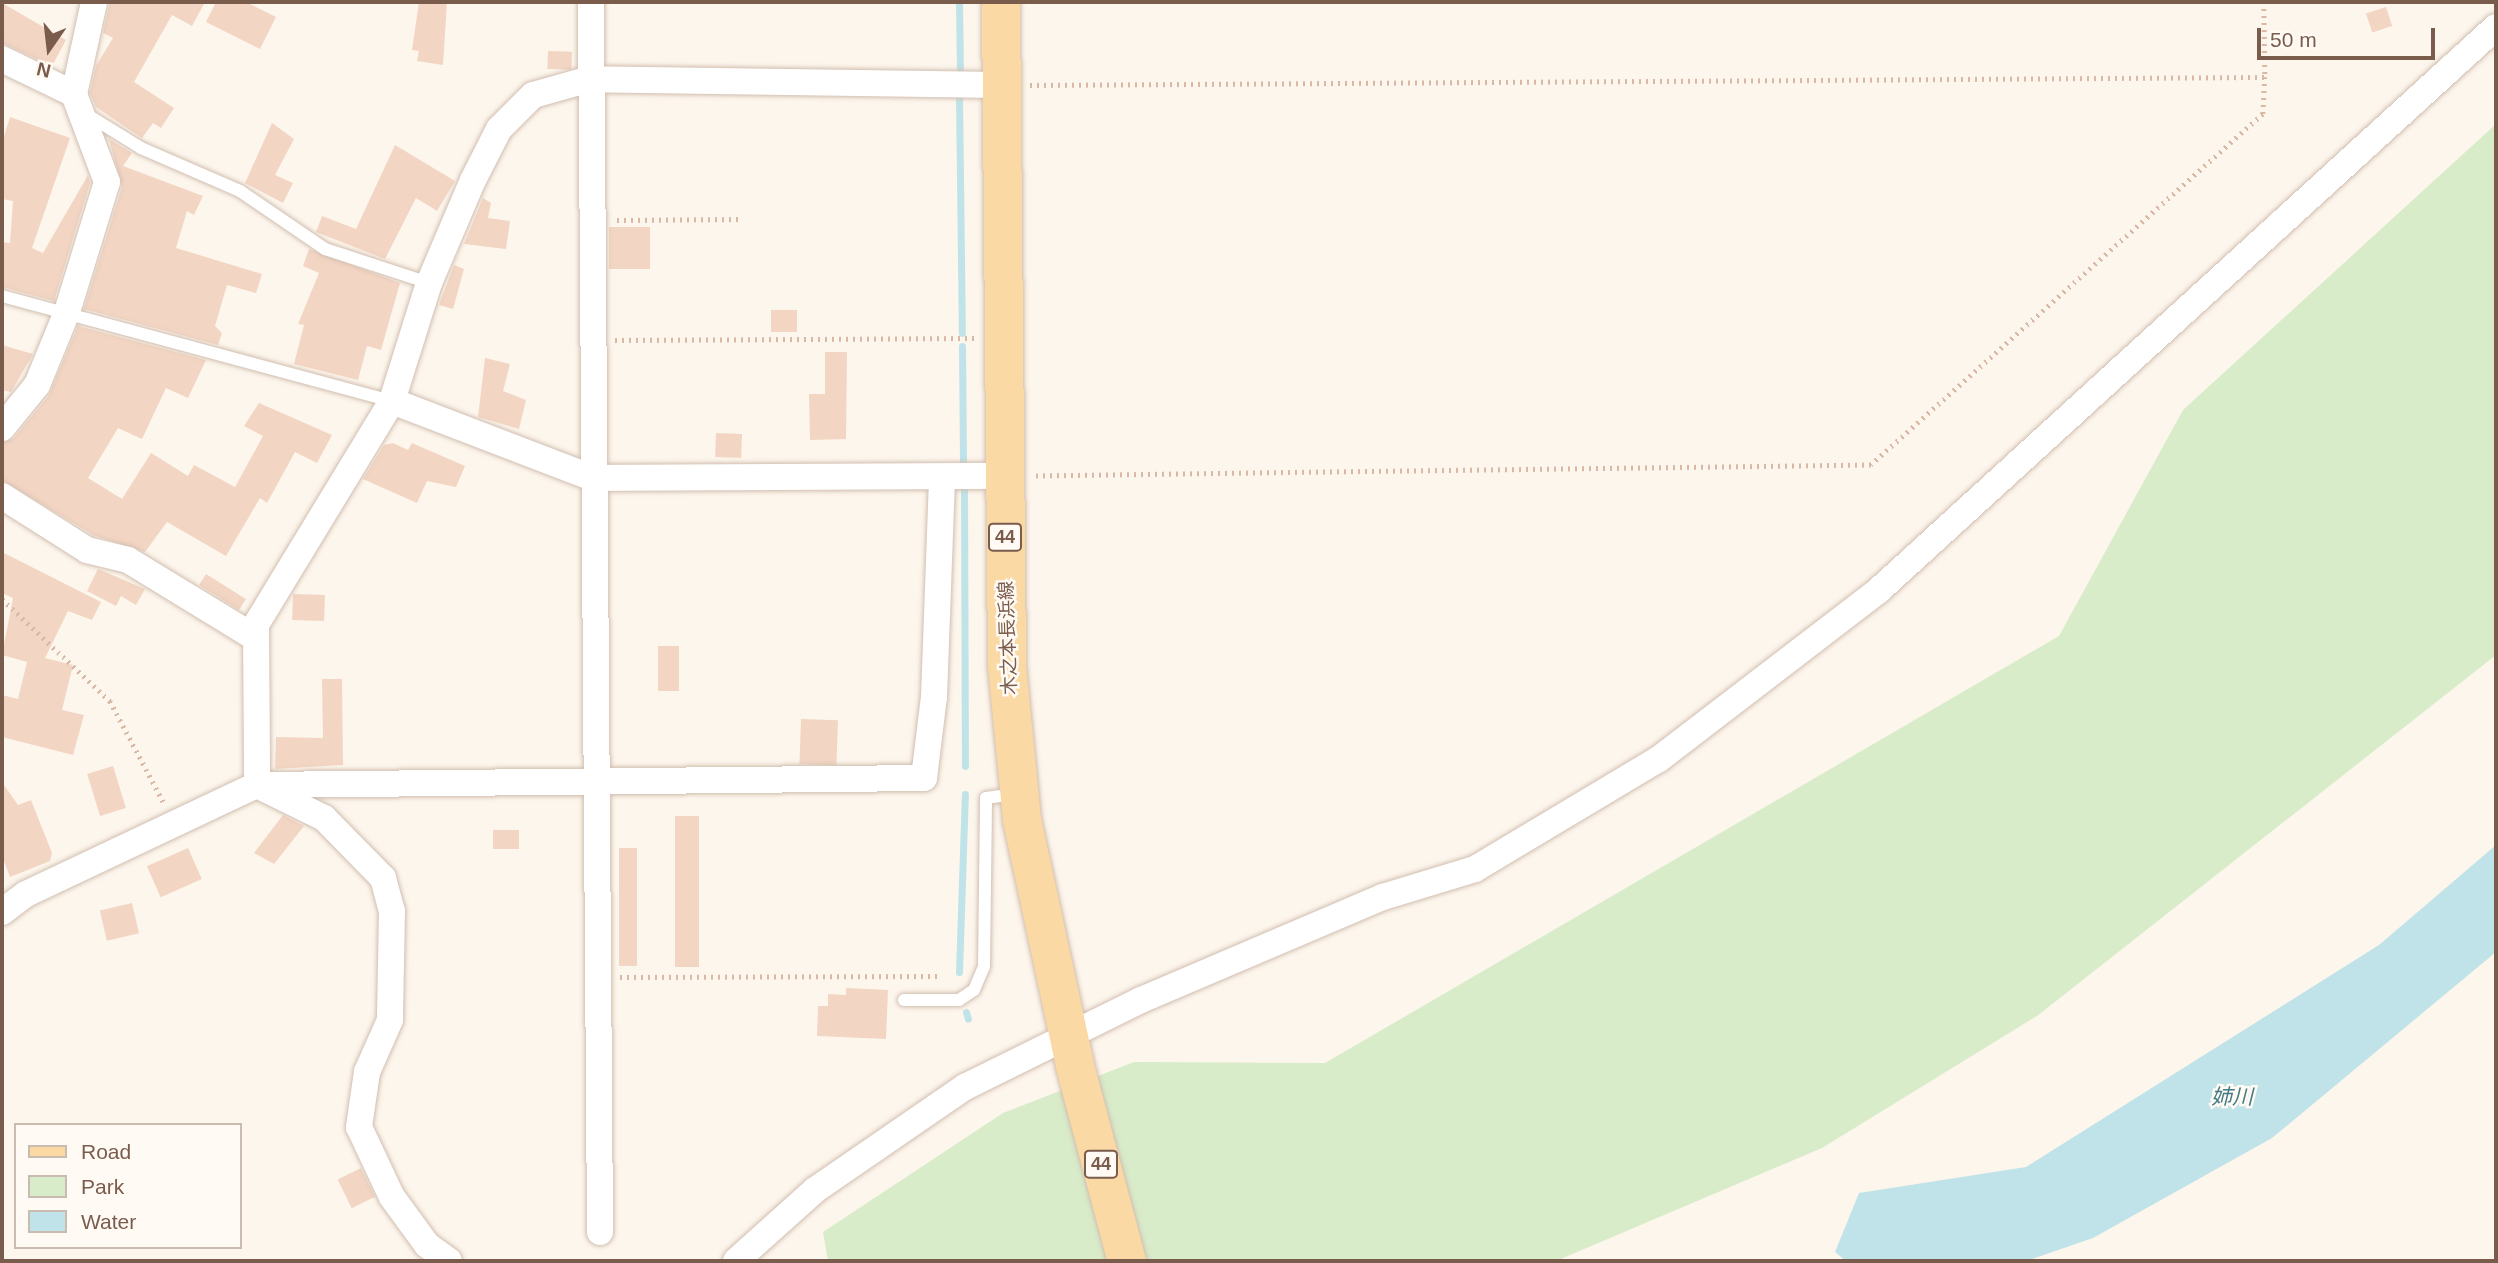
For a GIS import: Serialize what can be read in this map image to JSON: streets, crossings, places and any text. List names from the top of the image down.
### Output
{
  "streets": {
    "main road": ["44", "木之本長浜線"]
  },
  "water": ["姉川"],
  "legend": ["Road", "Park", "Water"],
  "scale_bar": "50 m",
  "north": "bottom"
}
